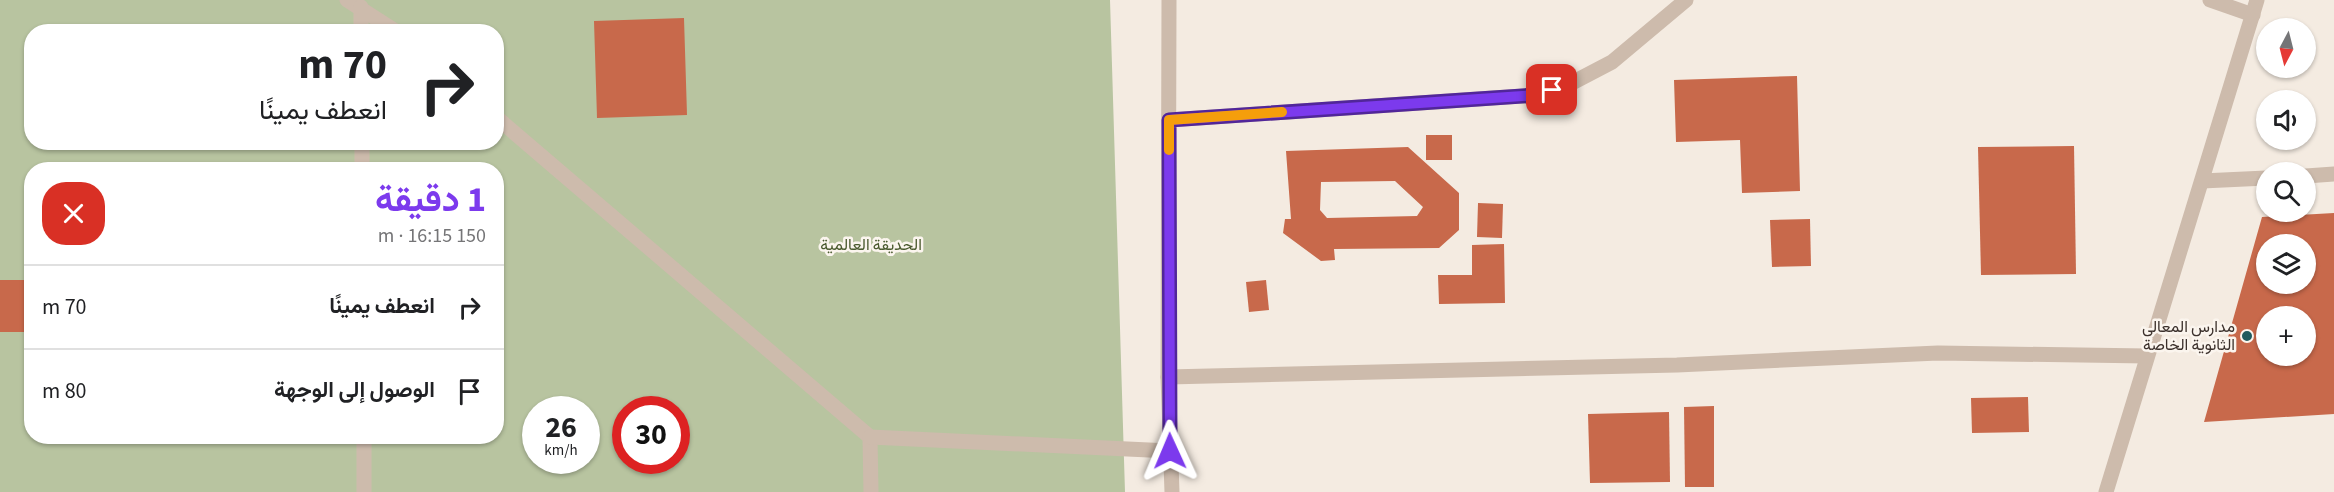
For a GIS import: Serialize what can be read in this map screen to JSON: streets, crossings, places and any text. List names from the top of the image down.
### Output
{
  "parks": ["الحديقة العالمية"],
  "places": ["مدارس المعالي الثانوية الخاصة"],
  "north": "bottom",
  "page": {
    "map_buttons": "+",
    "turn": ["70 m", "انعطف يمينًا"],
    "heading": ["1 دقيقة", "150 m · 16:15"],
    "list": [
      {
        "name": "انعطف يمينًا",
        "value": "70 m"
      },
      {
        "name": "الوصول إلى الوجهة",
        "value": "80 m"
      }
    ],
    "speed": "26 km/h",
    "limit": "30"
  }
}
